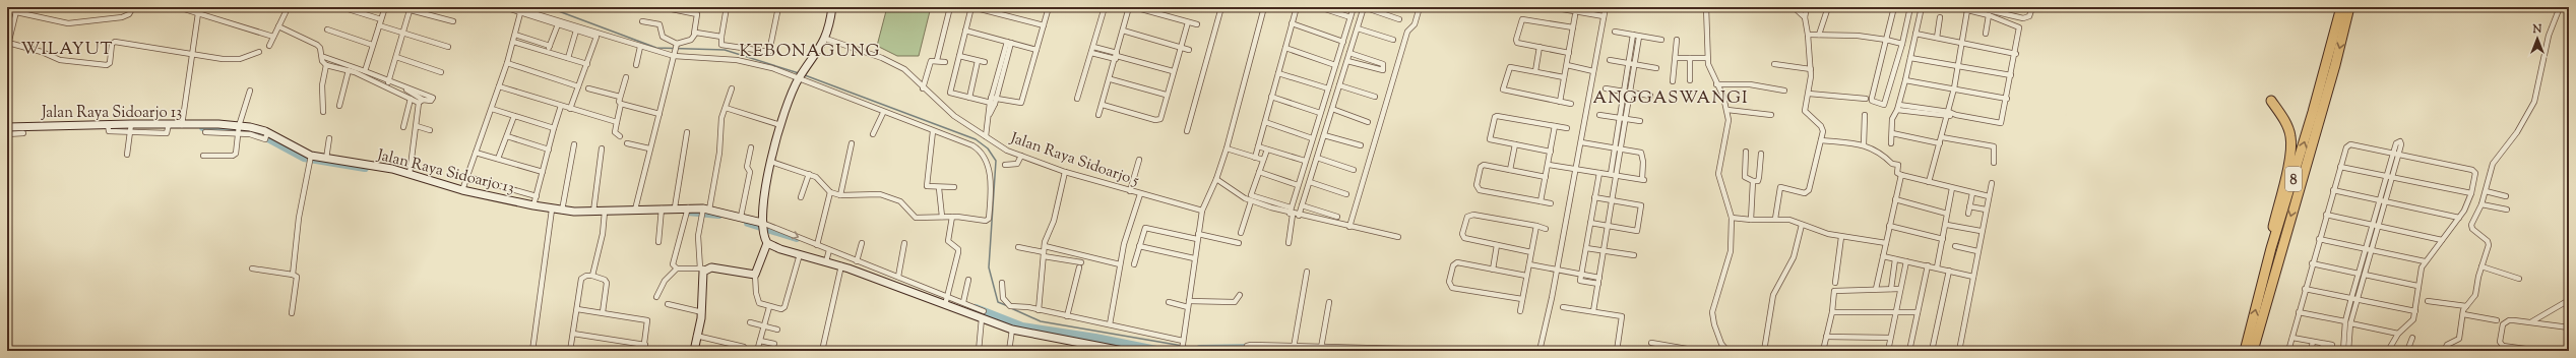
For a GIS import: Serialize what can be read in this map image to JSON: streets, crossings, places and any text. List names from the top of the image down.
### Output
{
  "streets": {
    "highway": ["8"],
    "street": ["Jalan Raya Sidoarjo 13", "Jalan Raya Sidoarjo 5"]
  },
  "districts": ["WILAYUT", "KEBONAGUNG", "ANGGASWANGI"],
  "north": "top"
}
